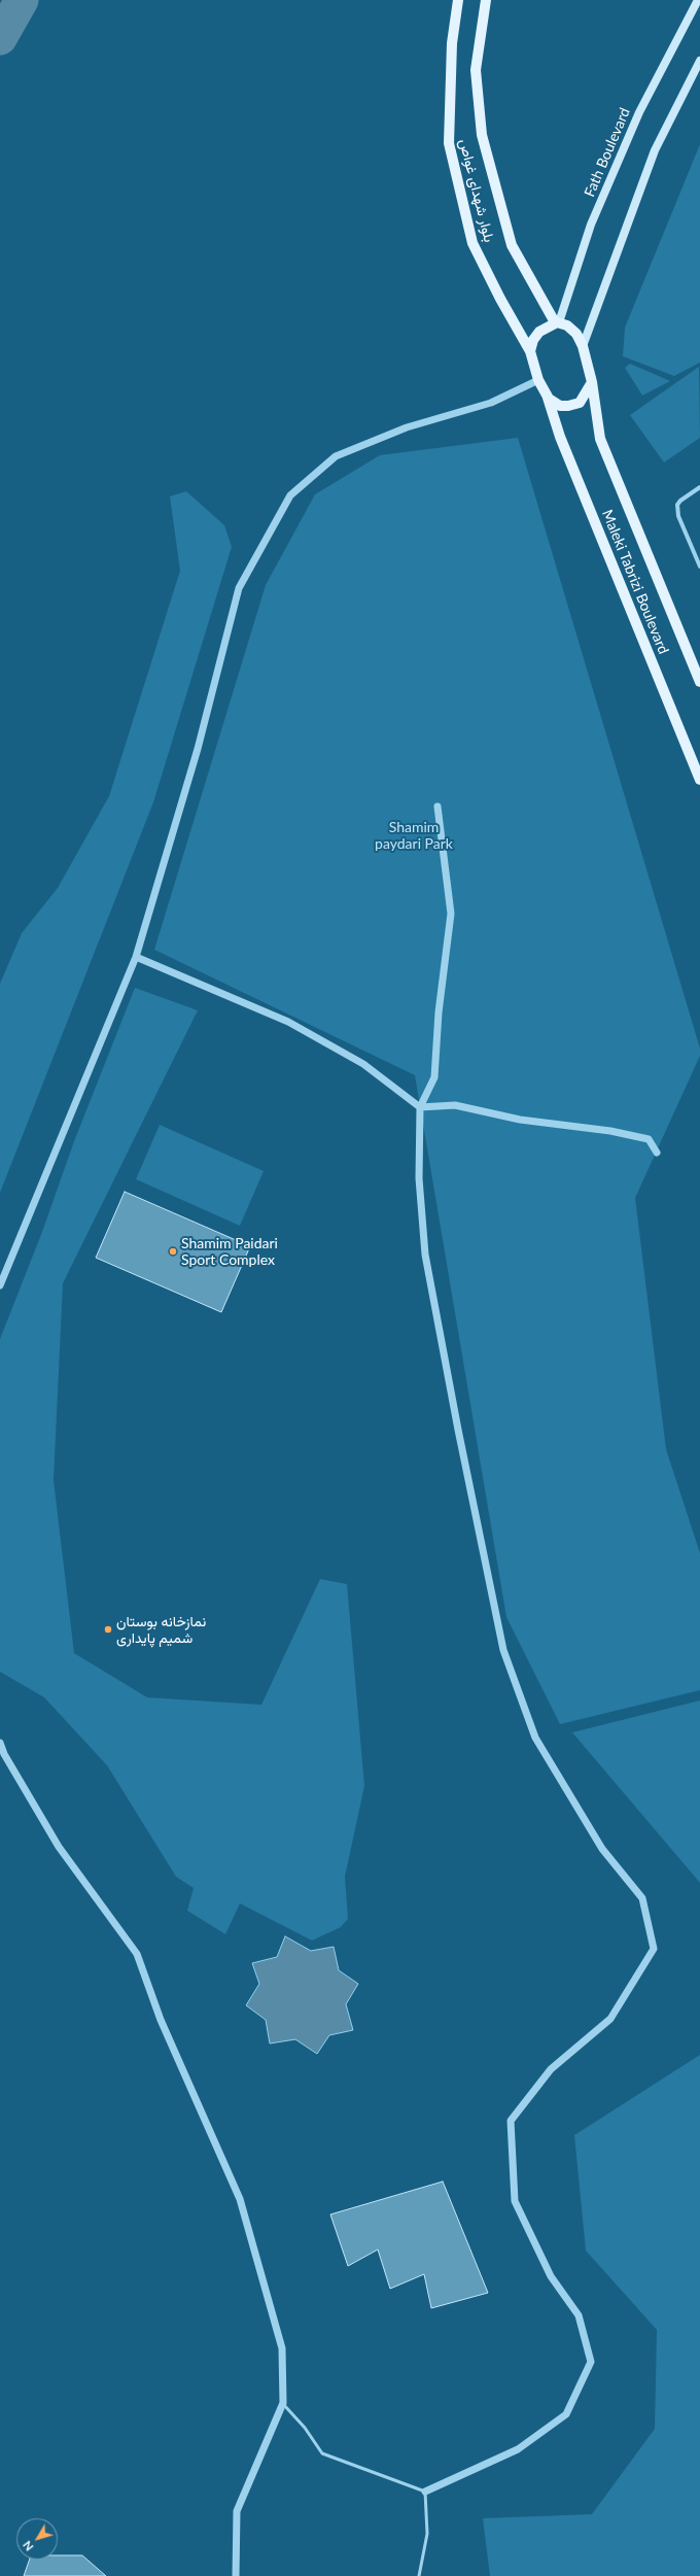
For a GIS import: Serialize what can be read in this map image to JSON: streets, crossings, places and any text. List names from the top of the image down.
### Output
{
  "streets": {
    "main road": ["Fath Boulevard", "بلوار شهدای غواص", "Maleki Tabrizi Boulevard"]
  },
  "crossings": [
    ["Fath Boulevard", "بلوار شهدای غواص"],
    ["Fath Boulevard", "Maleki Tabrizi Boulevard"],
    ["بلوار شهدای غواص", "Maleki Tabrizi Boulevard"]
  ],
  "parks": ["Shamim paydari Park"],
  "places": ["Shamim Paidari Sport Complex", "نمازخانه بوستان شمیم پایداری"],
  "north": "bottom left"
}
